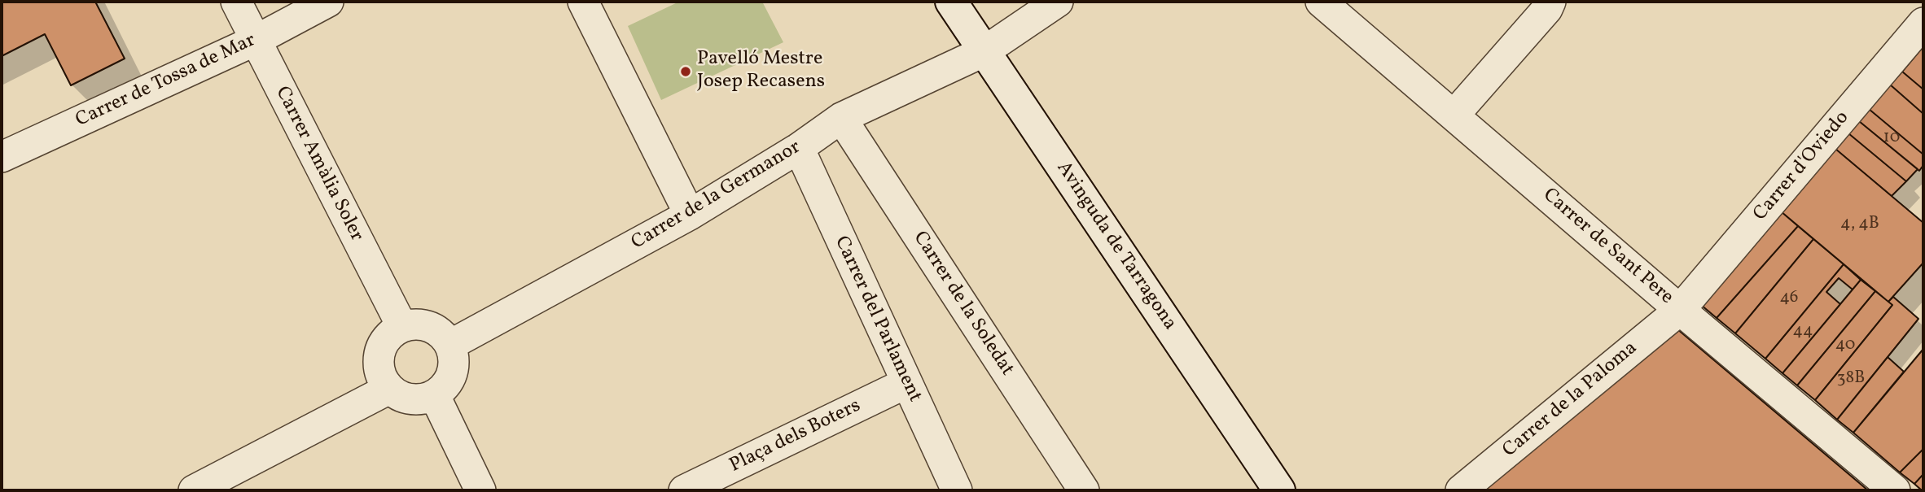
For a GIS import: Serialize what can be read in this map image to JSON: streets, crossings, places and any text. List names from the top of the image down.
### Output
{
  "streets": {
    "street": [
      "Carrer de Tossa de Mar",
      "Carrer Amàlia Soler",
      "Carrer d'Oviedo",
      "Carrer de la Germanor",
      "Avinguda de Tarragona",
      "Carrer de Sant Pere",
      "Carrer de la Soledat",
      "Carrer del Parlament",
      "Carrer de la Paloma",
      "Plaça dels Boters"
    ]
  },
  "crossings": [
    ["Carrer de Tossa de Mar", "Carrer Amàlia Soler"],
    ["Carrer Amàlia Soler", "Carrer de la Germanor"],
    ["Carrer d'Oviedo", "Carrer de Sant Pere"],
    ["Carrer d'Oviedo", "Carrer de la Paloma"],
    ["Carrer de la Germanor", "Avinguda de Tarragona"],
    ["Carrer de la Germanor", "Carrer de la Soledat"],
    ["Carrer de la Germanor", "Carrer del Parlament"],
    ["Carrer de Sant Pere", "Carrer de la Paloma"],
    ["Carrer del Parlament", "Plaça dels Boters"]
  ],
  "places": ["Pavelló Mestre Josep Recasens"],
  "house_numbers": [
    "10",
    "4, 4B",
    "46",
    "44",
    "40",
    "38B"
  ]
}
